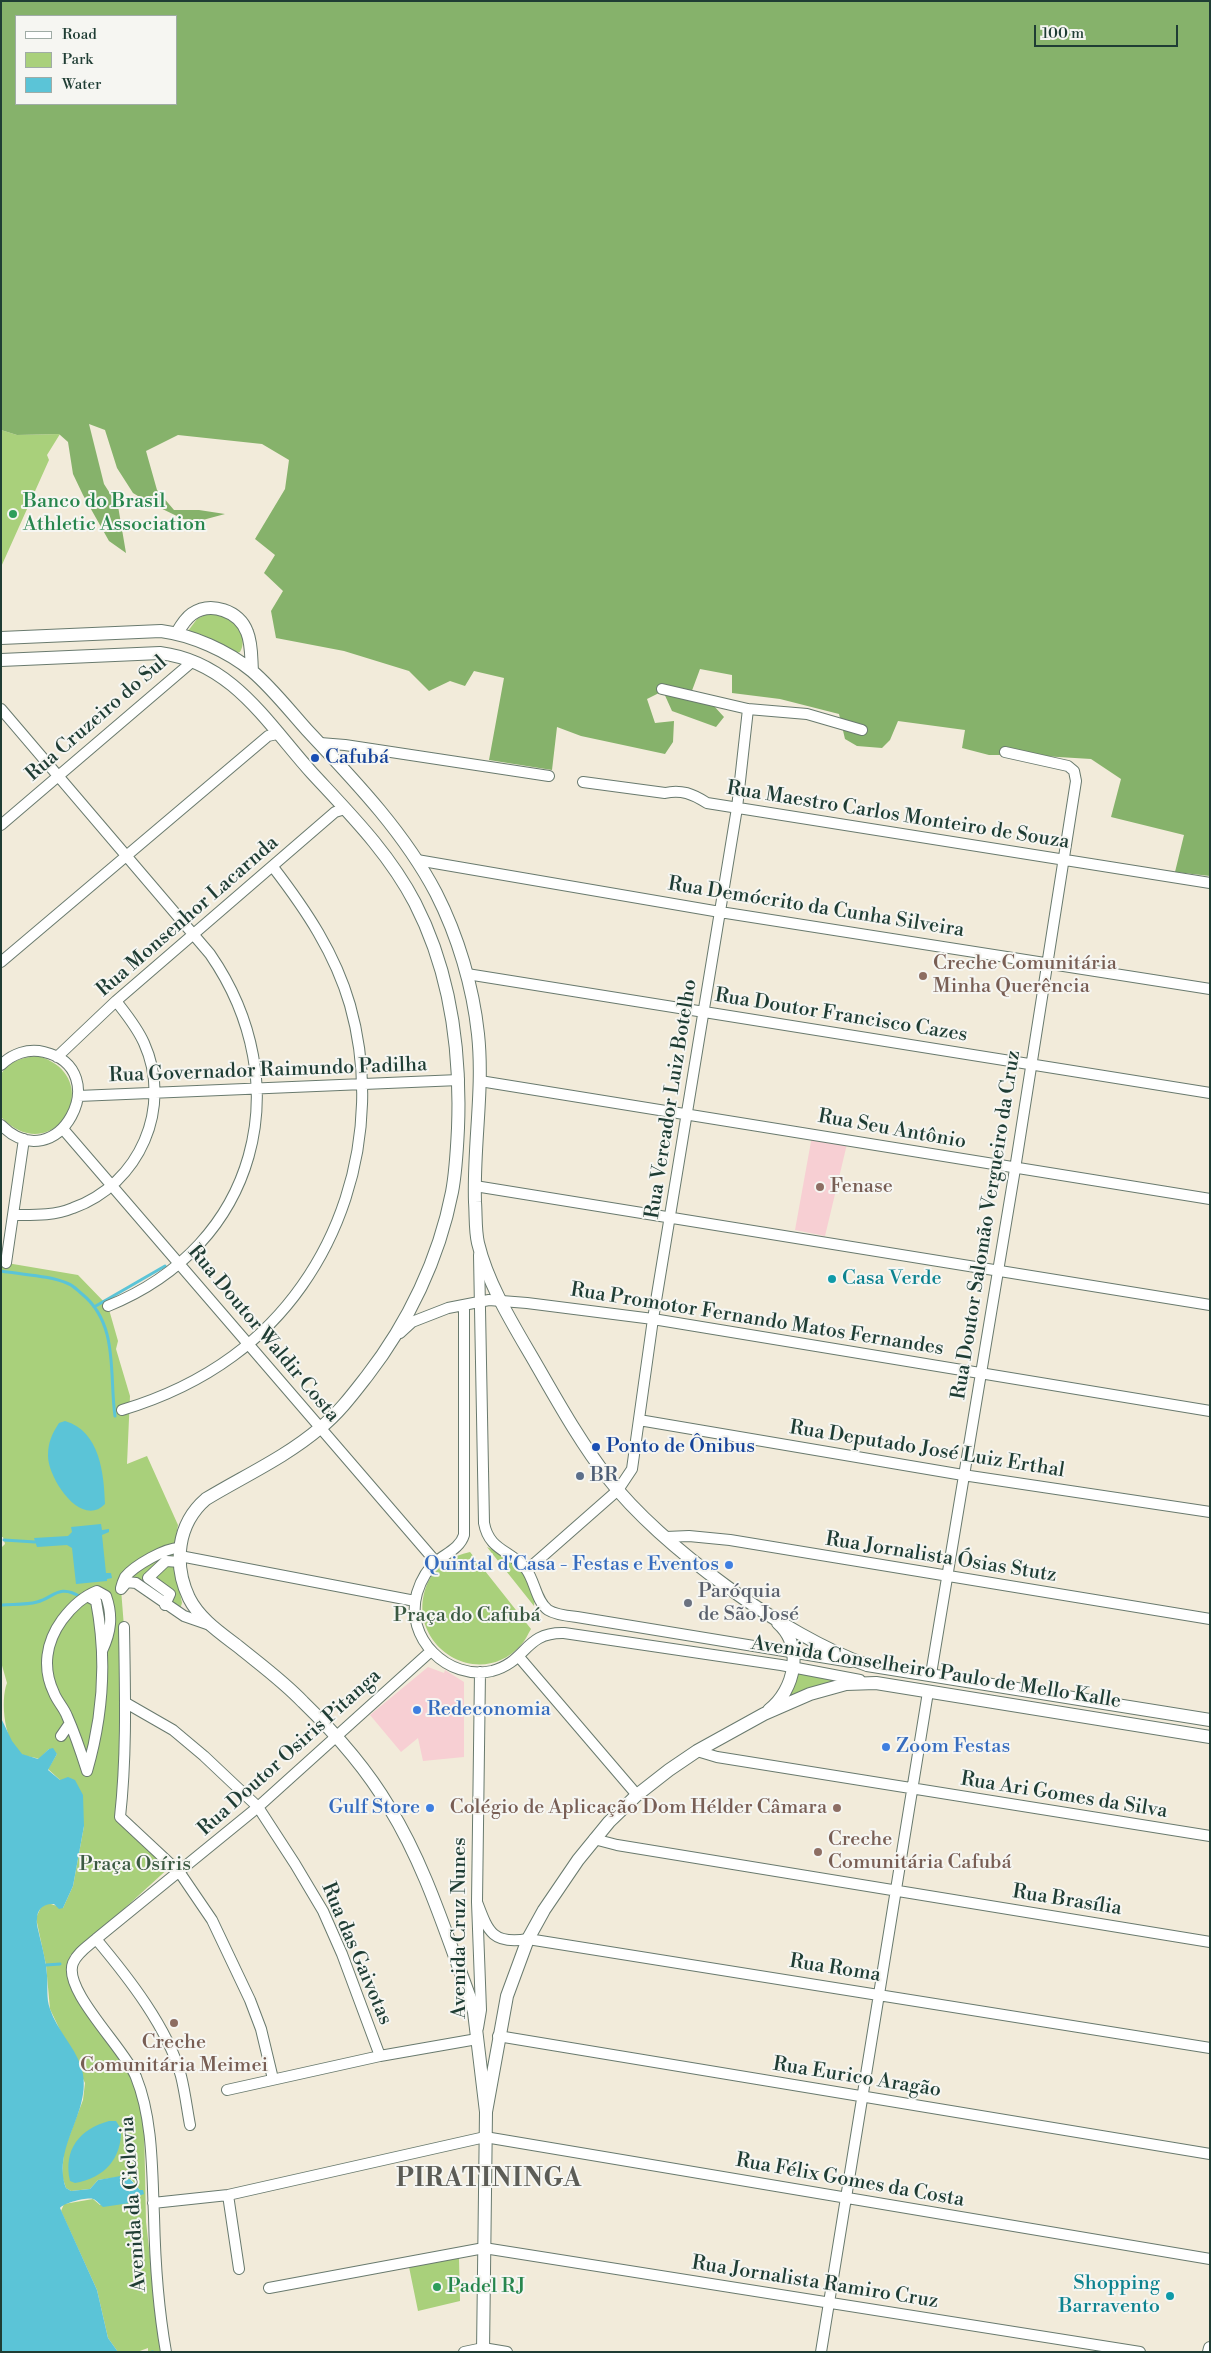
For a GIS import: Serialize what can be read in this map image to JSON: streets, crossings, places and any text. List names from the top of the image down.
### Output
{
  "streets": {
    "main road": ["Avenida Conselheiro Paulo de Mello Kalle"],
    "street": [
      "Rua Cruzeiro do Sul",
      "Rua Maestro Carlos Monteiro de Souza",
      "Rua Demócrito da Cunha Silveira",
      "Rua Monsenhor Lacarnda",
      "Rua Doutor Francisco Cazes",
      "Rua Governador Raimundo Padilha",
      "Rua Vereador Luiz Botelho",
      "Rua Seu Antônio",
      "Rua Doutor Salomão Vergueiro da Cruz",
      "Rua Promotor Fernando Matos Fernandes",
      "Rua Doutor Waldir Costa",
      "Rua Deputado José Luiz Erthal",
      "Rua Jornalista Ósias Stutz",
      "Rua Doutor Osiris Pitanga",
      "Rua Ari Gomes da Silva",
      "Rua Brasília",
      "Avenida Cruz Nunes",
      "Rua das Gaivotas",
      "Rua Roma",
      "Rua Eurico Aragão",
      "Rua Félix Gomes da Costa",
      "Avenida da Ciclovia",
      "Rua Jornalista Ramiro Cruz"
    ]
  },
  "crossings": [
    ["Rua Maestro Carlos Monteiro de Souza", "Rua Vereador Luiz Botelho"],
    ["Rua Maestro Carlos Monteiro de Souza", "Rua Doutor Salomão Vergueiro da Cruz"],
    ["Rua Demócrito da Cunha Silveira", "Rua Vereador Luiz Botelho"],
    ["Rua Demócrito da Cunha Silveira", "Rua Doutor Salomão Vergueiro da Cruz"],
    ["Rua Doutor Francisco Cazes", "Rua Vereador Luiz Botelho"],
    ["Rua Doutor Francisco Cazes", "Rua Doutor Salomão Vergueiro da Cruz"],
    ["Rua Vereador Luiz Botelho", "Rua Seu Antônio"],
    ["Rua Vereador Luiz Botelho", "Rua Promotor Fernando Matos Fernandes"],
    ["Rua Vereador Luiz Botelho", "Rua Deputado José Luiz Erthal"],
    ["Rua Vereador Luiz Botelho", "Avenida Conselheiro Paulo de Mello Kalle"],
    ["Rua Seu Antônio", "Rua Doutor Salomão Vergueiro da Cruz"],
    ["Rua Doutor Salomão Vergueiro da Cruz", "Rua Promotor Fernando Matos Fernandes"],
    ["Rua Doutor Salomão Vergueiro da Cruz", "Rua Deputado José Luiz Erthal"],
    ["Rua Doutor Salomão Vergueiro da Cruz", "Rua Jornalista Ósias Stutz"],
    ["Rua Doutor Salomão Vergueiro da Cruz", "Avenida Conselheiro Paulo de Mello Kalle"],
    ["Rua Doutor Osiris Pitanga", "Rua das Gaivotas"],
    ["Rua Doutor Osiris Pitanga", "Avenida da Ciclovia"],
    ["Avenida Cruz Nunes", "Rua Roma"]
  ],
  "districts": ["PIRATININGA"],
  "parks": ["Praça do Cafubá", "Praça Osíris"],
  "places": [
    "Banco do Brasil Athletic Association",
    "Cafubá",
    "Creche Comunitária Minha Querência",
    "Fenase",
    "Casa Verde",
    "Ponto de Ônibus",
    "BR",
    "Quintal d'Casa - Festas e Eventos",
    "Paróquia de São José",
    "Redeconomia",
    "Zoom Festas",
    "Gulf Store",
    "Colégio de Aplicação Dom Hélder Câmara",
    "Creche Comunitária Cafubá",
    "Creche Comunitária Meimei",
    "Padel RJ",
    "Shopping Barravento"
  ],
  "legend": ["Road", "Park", "Water"],
  "scale_bar": "100 m"
}
